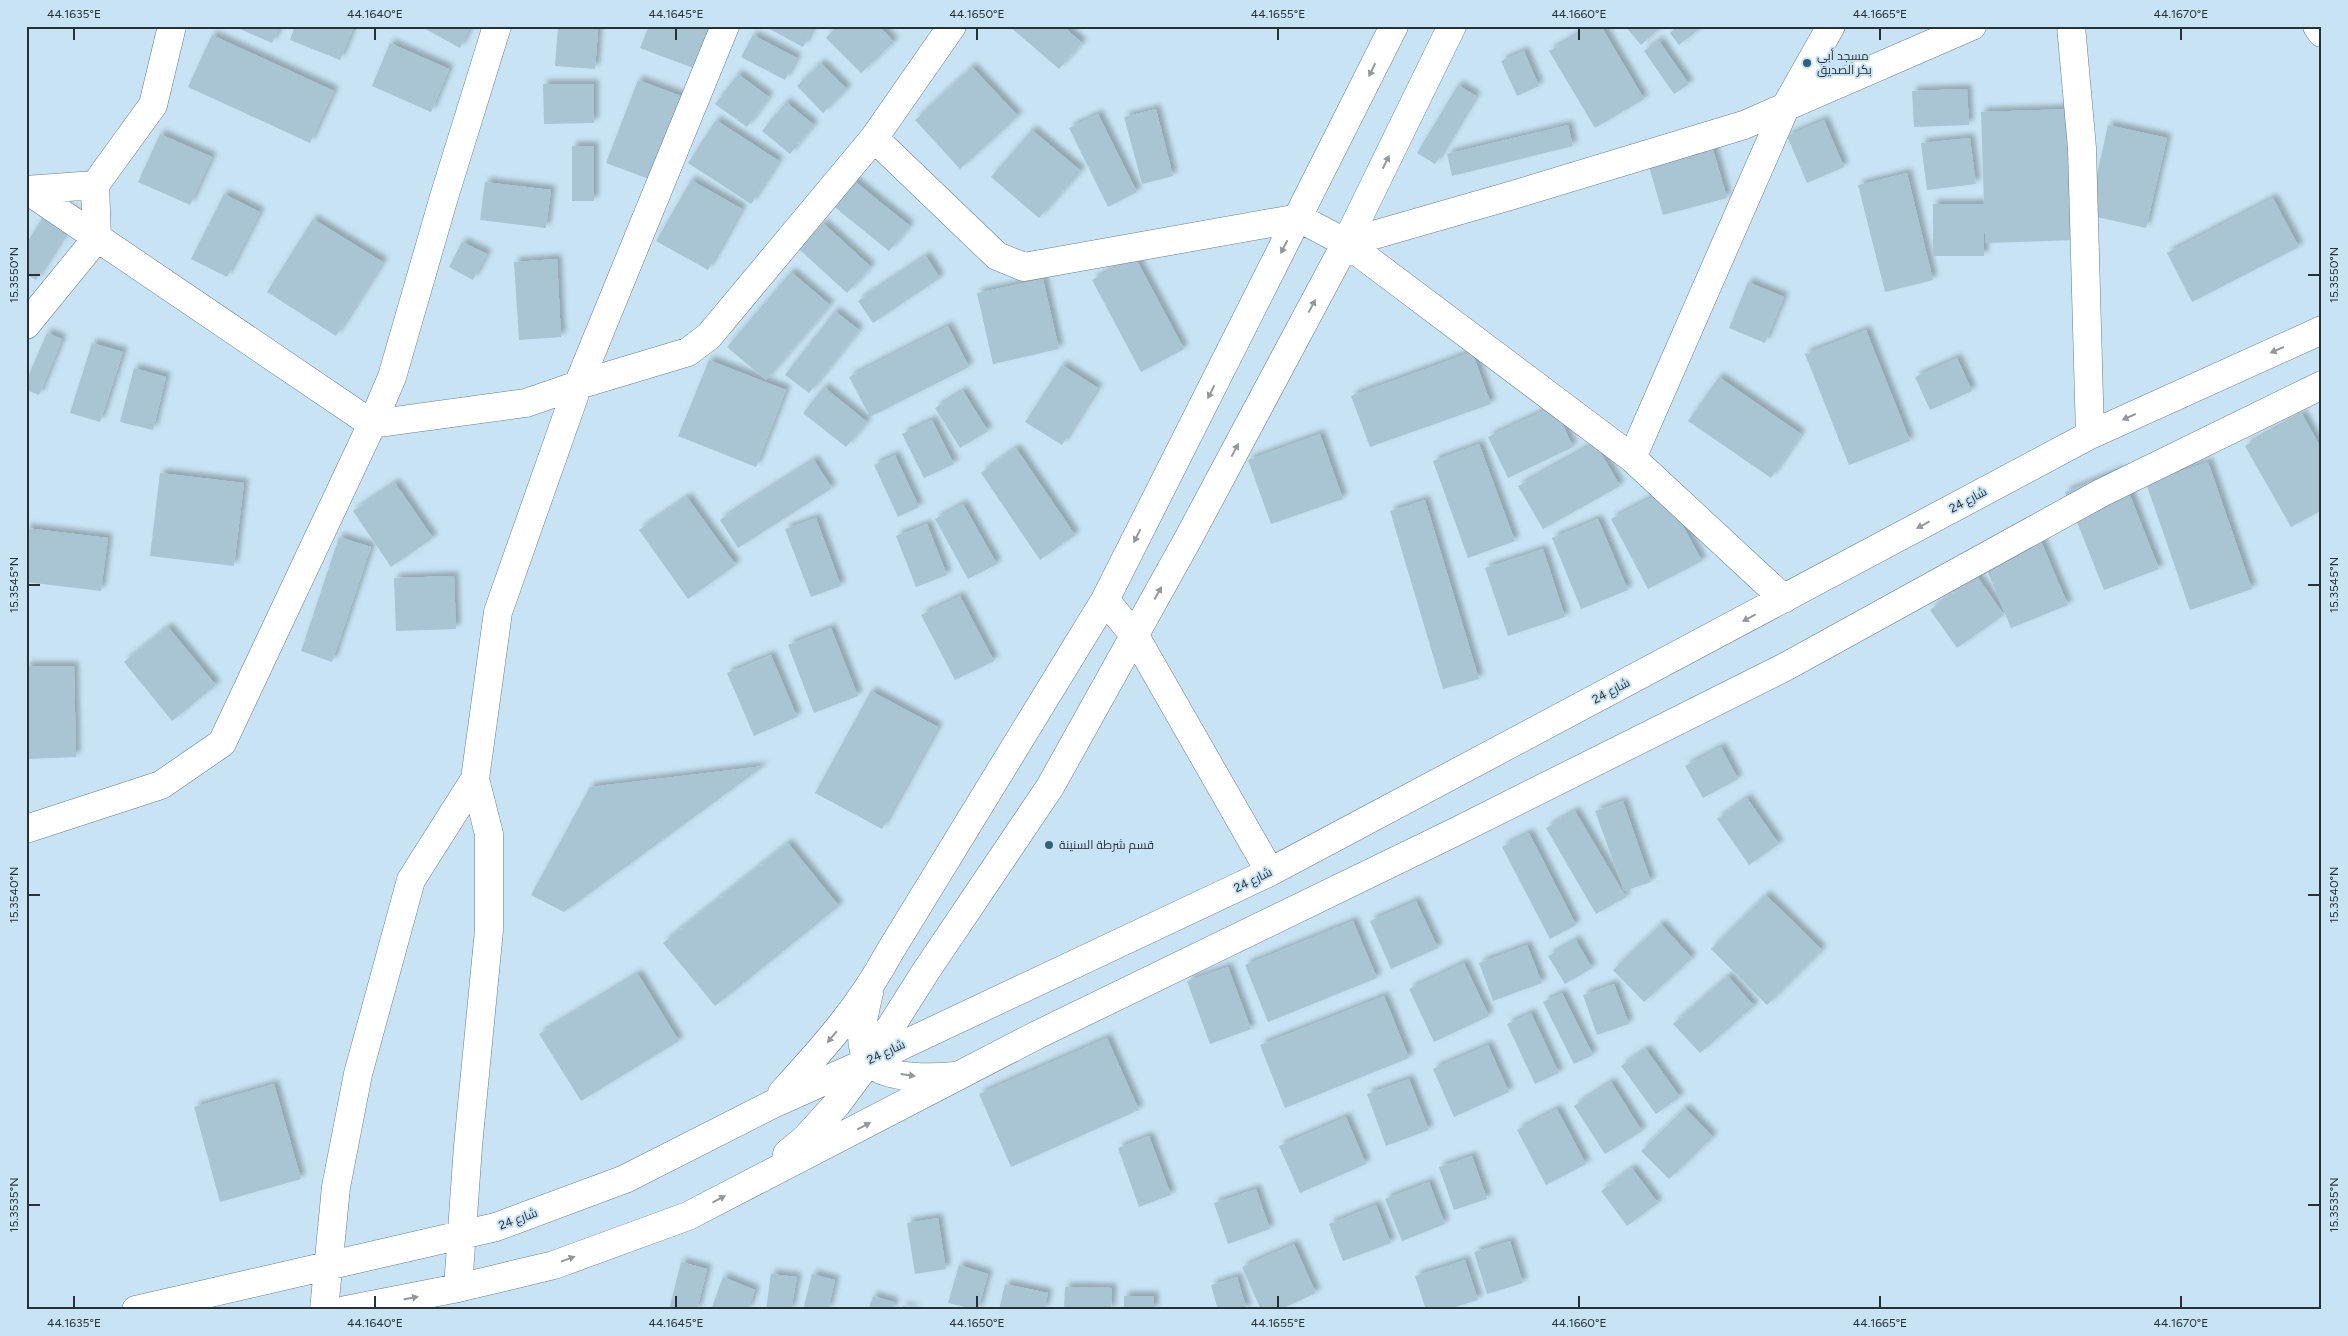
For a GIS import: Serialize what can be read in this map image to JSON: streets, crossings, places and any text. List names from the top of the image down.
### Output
{
  "streets": {
    "street": ["شارع 24"]
  },
  "places": ["مسجد أبي بكر الصديق", "قسم شرطة السنينة"],
  "coordinates": [
    "44.1635°E",
    "44.1640°E",
    "44.1645°E",
    "44.1650°E",
    "44.1655°E",
    "44.1660°E",
    "44.1665°E",
    "44.1670°E",
    "15.3550°N",
    "15.3545°N",
    "15.3540°N",
    "15.3535°N"
  ]
}
